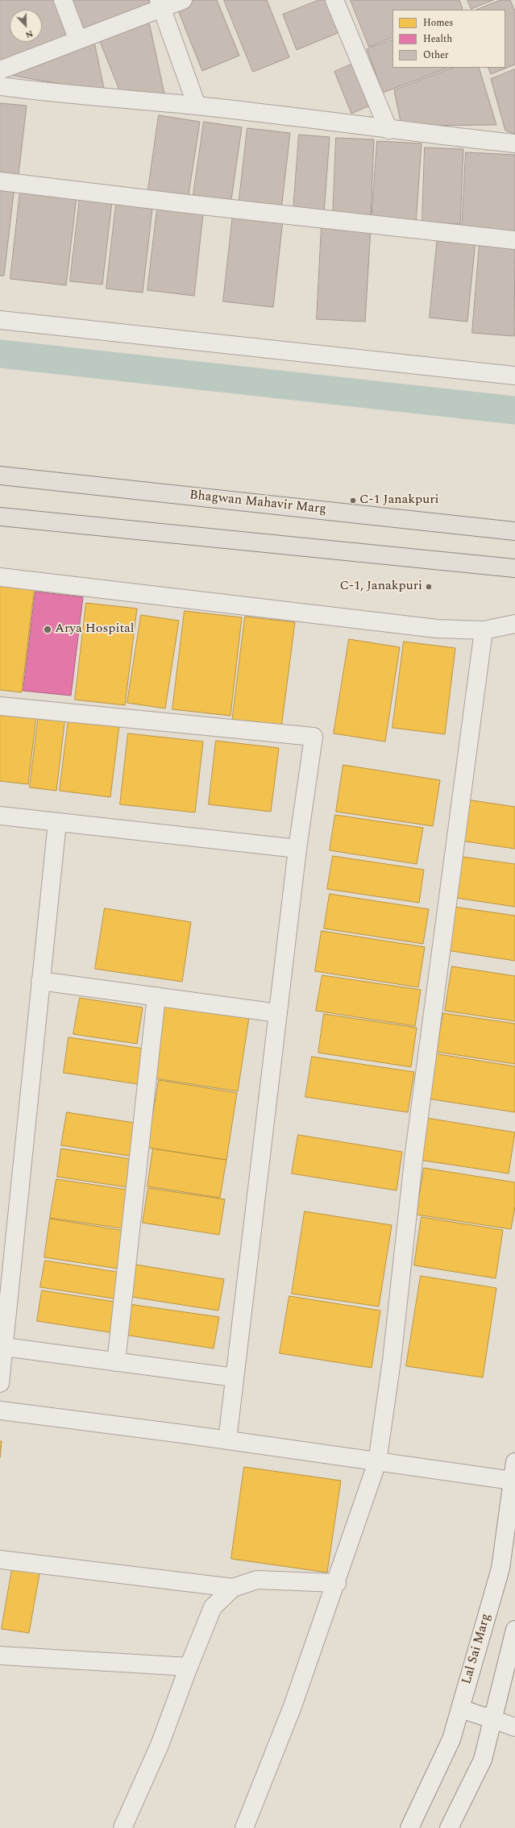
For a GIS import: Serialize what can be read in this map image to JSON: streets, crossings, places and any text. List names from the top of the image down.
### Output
{
  "streets": {
    "main road": ["Bhagwan Mahavir Marg"],
    "street": ["Lal Sai Marg"]
  },
  "places": ["C-1 Janakpuri", "C-1, Janakpuri", "Arya Hospital"],
  "legend": ["Homes", "Health", "Other"],
  "north": "bottom"
}
